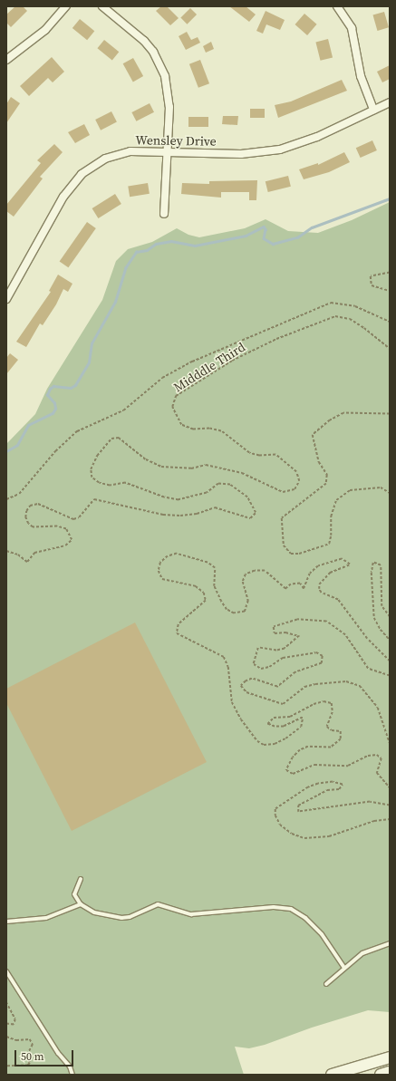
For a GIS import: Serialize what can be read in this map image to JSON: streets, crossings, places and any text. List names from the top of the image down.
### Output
{
  "streets": {
    "street": ["Wensley Drive"],
    "path": ["Midddle Third"]
  },
  "scale_bar": "50 m"
}
